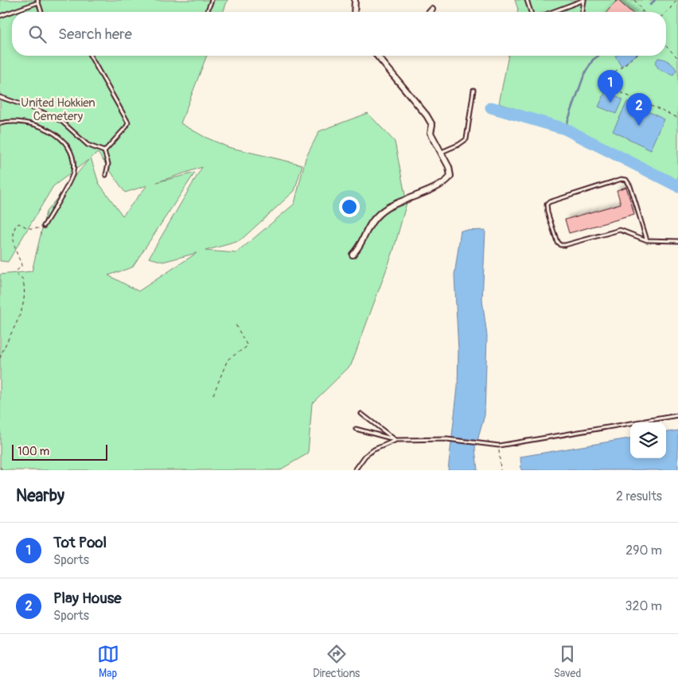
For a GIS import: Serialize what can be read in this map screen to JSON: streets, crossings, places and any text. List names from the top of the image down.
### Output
{
  "parks": ["United Hokkien Cemetery"],
  "scale_bar": "100 m",
  "page": {
    "search": "Search here",
    "pins": ["1", "2"],
    "scale": "100 m",
    "heading": ["Nearby", "2 results"],
    "list": [
      {
        "mark": "1",
        "name": "Tot Pool",
        "note": "Sports",
        "value": "290 m"
      },
      {
        "mark": "2",
        "name": "Play House",
        "note": "Sports",
        "value": "320 m"
      }
    ],
    "nav": ["Map", "Directions", "Saved"]
  }
}
